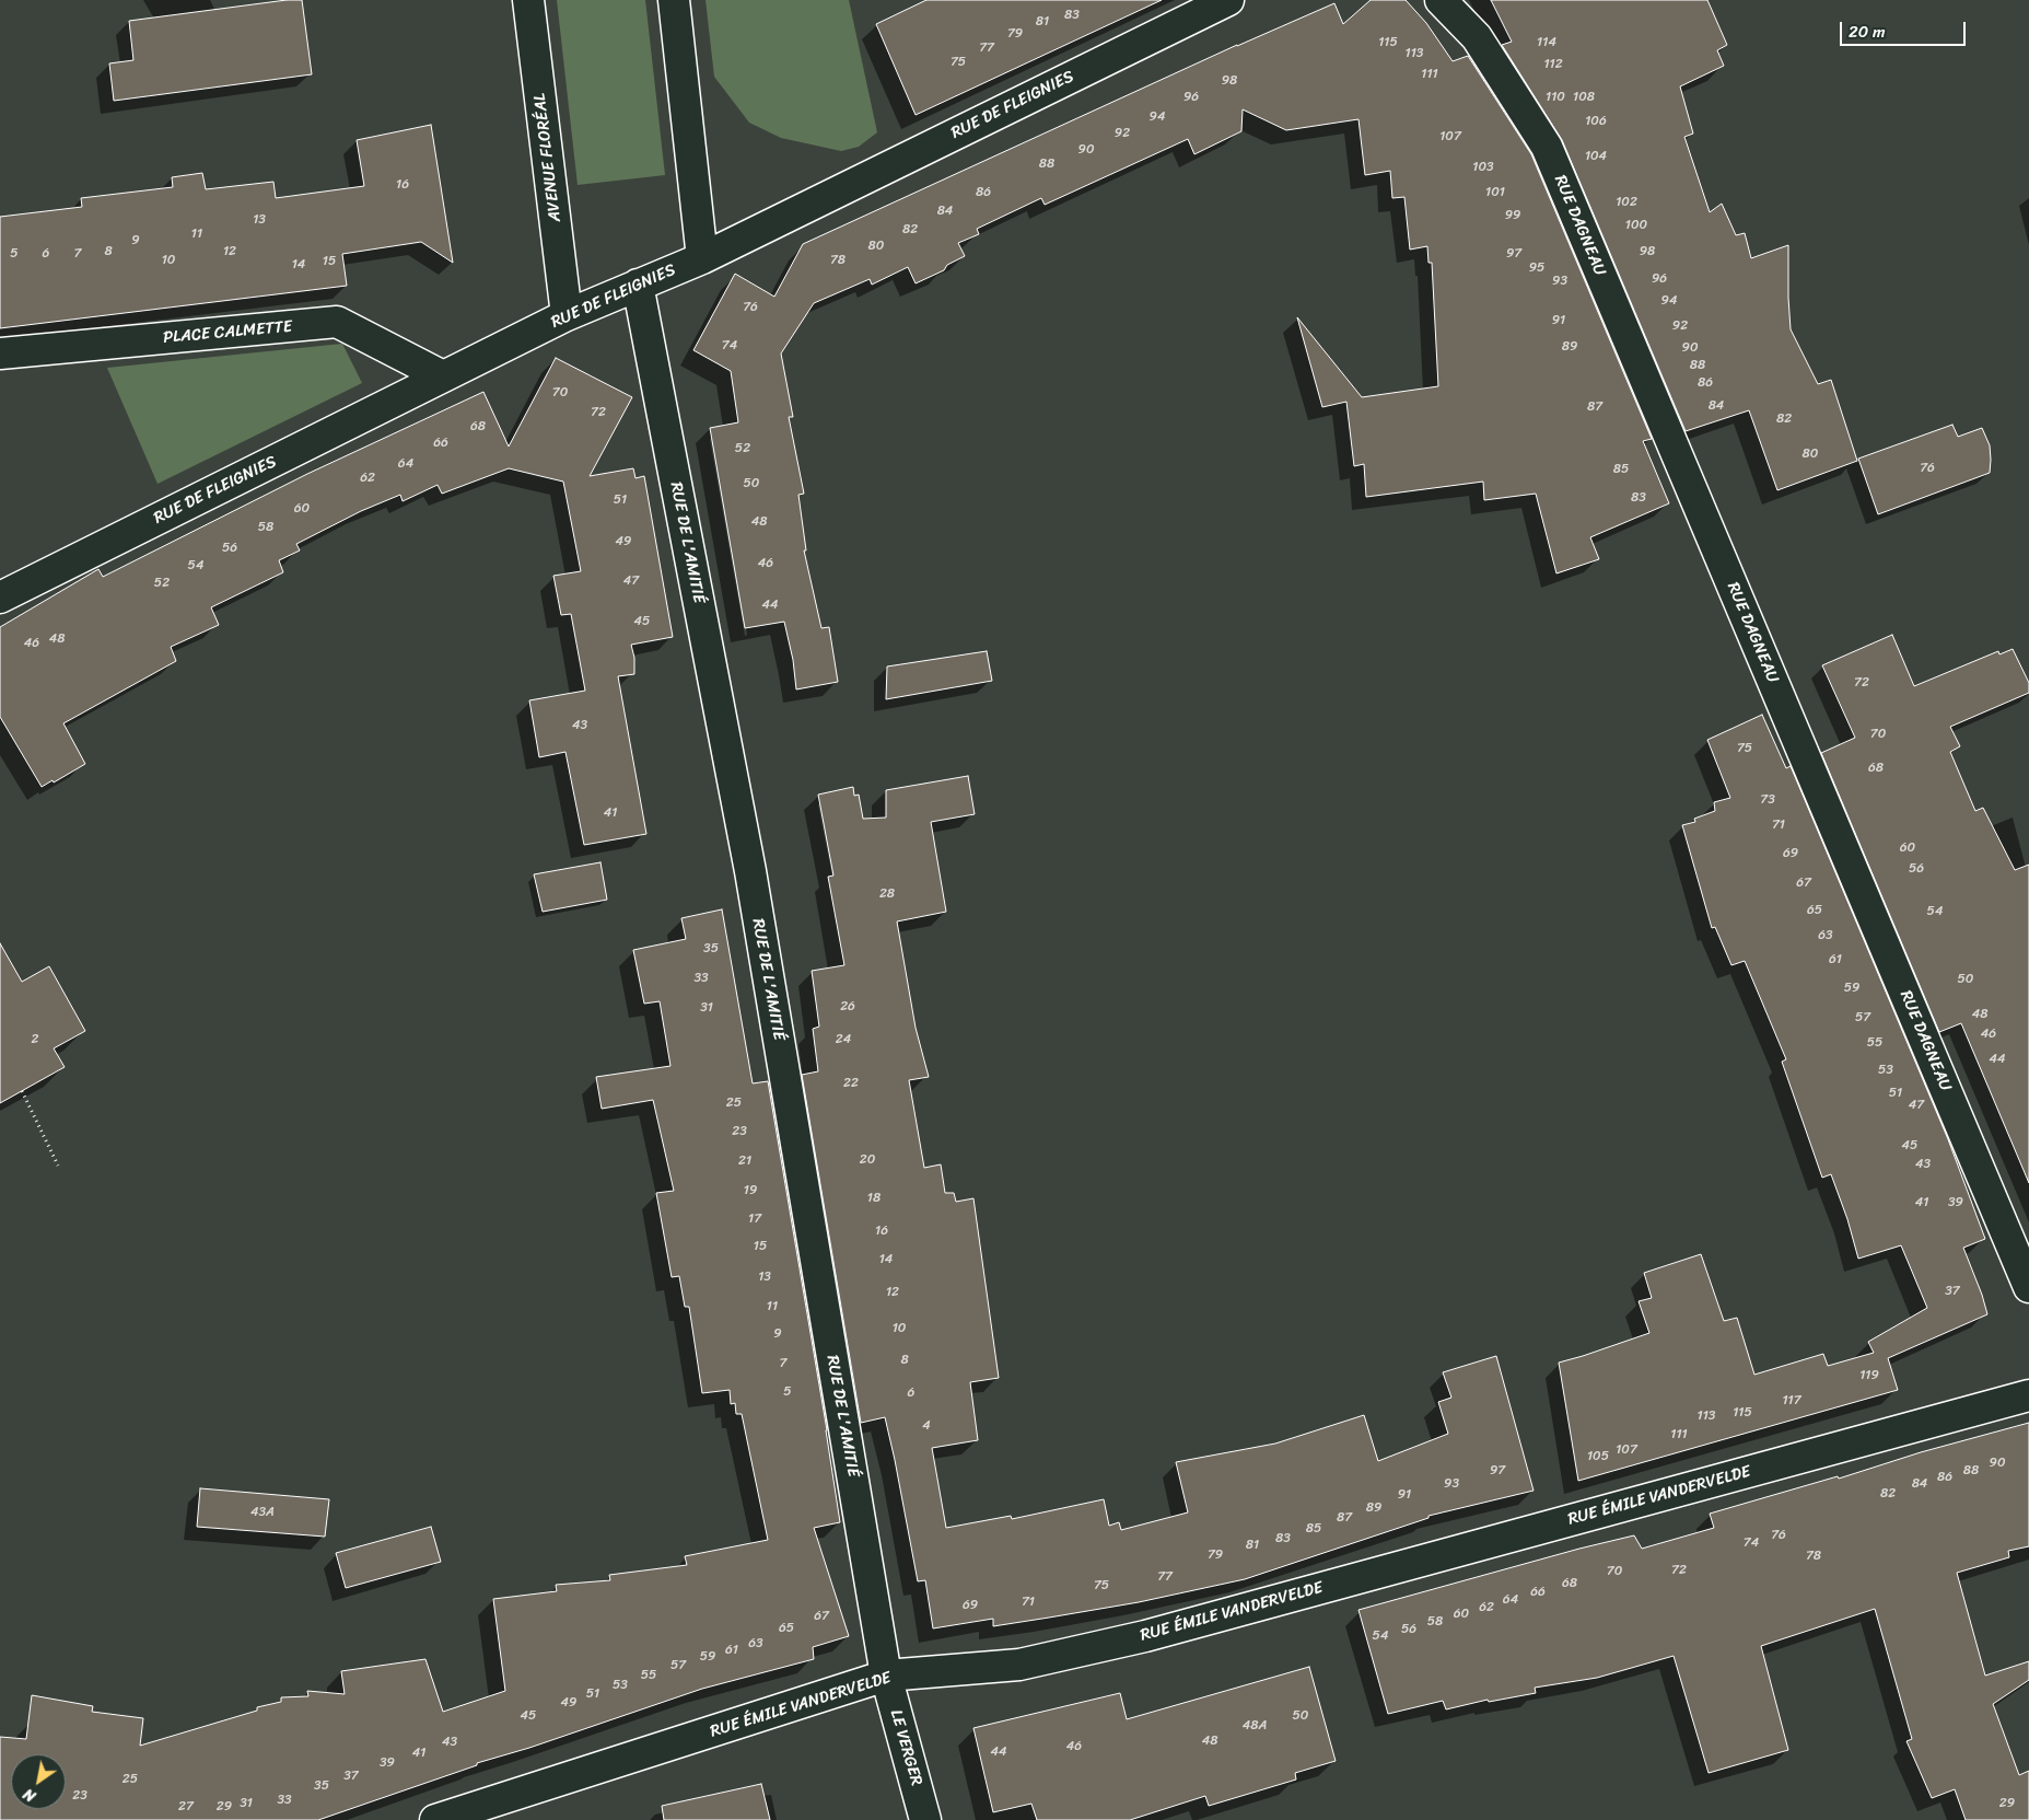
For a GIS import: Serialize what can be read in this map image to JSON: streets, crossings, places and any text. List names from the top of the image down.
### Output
{
  "streets": {
    "street": [
      "RUE DE FLEIGNIES",
      "AVENUE FLORÉAL",
      "RUE DAGNEAU",
      "PLACE CALMETTE",
      "RUE DE L'AMITIÉ",
      "RUE ÉMILE VANDERVELDE",
      "LE VERGER"
    ]
  },
  "crossings": [
    ["RUE DE FLEIGNIES", "AVENUE FLORÉAL"],
    ["RUE DE FLEIGNIES", "PLACE CALMETTE"],
    ["RUE DE FLEIGNIES", "RUE DE L'AMITIÉ"],
    ["RUE DE L'AMITIÉ", "RUE ÉMILE VANDERVELDE"],
    ["RUE DE L'AMITIÉ", "LE VERGER"],
    ["RUE ÉMILE VANDERVELDE", "LE VERGER"]
  ],
  "house_numbers": [
    "83",
    "81",
    "79",
    "115",
    "114",
    "77",
    "113",
    "75",
    "112",
    "111",
    "98",
    "96",
    "110",
    "108",
    "94",
    "106",
    "92",
    "107",
    "90",
    "104",
    "88",
    "103",
    "16",
    "86",
    "101",
    "102",
    "84",
    "99",
    "13",
    "100",
    "82",
    "11",
    "9",
    "80",
    "8",
    "12",
    "98",
    "5",
    "6",
    "7",
    "97",
    "10",
    "78",
    "15",
    "14",
    "95",
    "96",
    "93",
    "94",
    "76",
    "91",
    "92",
    "74",
    "89",
    "90",
    "88",
    "86",
    "70",
    "84",
    "87",
    "72",
    "82",
    "68",
    "66",
    "52",
    "80",
    "64",
    "76",
    "85",
    "62",
    "50",
    "83",
    "51",
    "60",
    "48",
    "58",
    "49",
    "56",
    "46",
    "54",
    "47",
    "52",
    "44",
    "45",
    "48",
    "46",
    "72",
    "43",
    "70",
    "75",
    "68",
    "73",
    "41",
    "71",
    "60",
    "69",
    "56",
    "67",
    "28",
    "65",
    "54",
    "63",
    "35",
    "61",
    "33",
    "50",
    "59",
    "26",
    "31",
    "48",
    "57",
    "46",
    "2",
    "24",
    "55",
    "44",
    "53",
    "22",
    "51",
    "25",
    "47",
    "23",
    "45",
    "20",
    "21",
    "43",
    "19",
    "18",
    "41",
    "39",
    "17",
    "16",
    "15",
    "14",
    "13",
    "37",
    "12",
    "11",
    "10",
    "9",
    "8",
    "7",
    "119",
    "5",
    "6",
    "117",
    "115",
    "113",
    "4",
    "111",
    "107",
    "105",
    "90",
    "97",
    "88",
    "86",
    "93",
    "84",
    "82",
    "91",
    "89",
    "43A",
    "87",
    "85",
    "76",
    "83",
    "74",
    "81",
    "79",
    "78",
    "72",
    "70",
    "77",
    "68",
    "75",
    "66",
    "64",
    "71",
    "69",
    "62",
    "60",
    "67",
    "58",
    "65",
    "56",
    "54",
    "63",
    "61",
    "59",
    "57",
    "55",
    "53",
    "51",
    "49",
    "45",
    "50",
    "48A",
    "48",
    "43",
    "46",
    "44",
    "41",
    "39",
    "37",
    "25",
    "35",
    "23",
    "33",
    "31",
    "29",
    "27",
    "29"
  ],
  "scale_bar": "20 m",
  "north": "bottom left"
}
